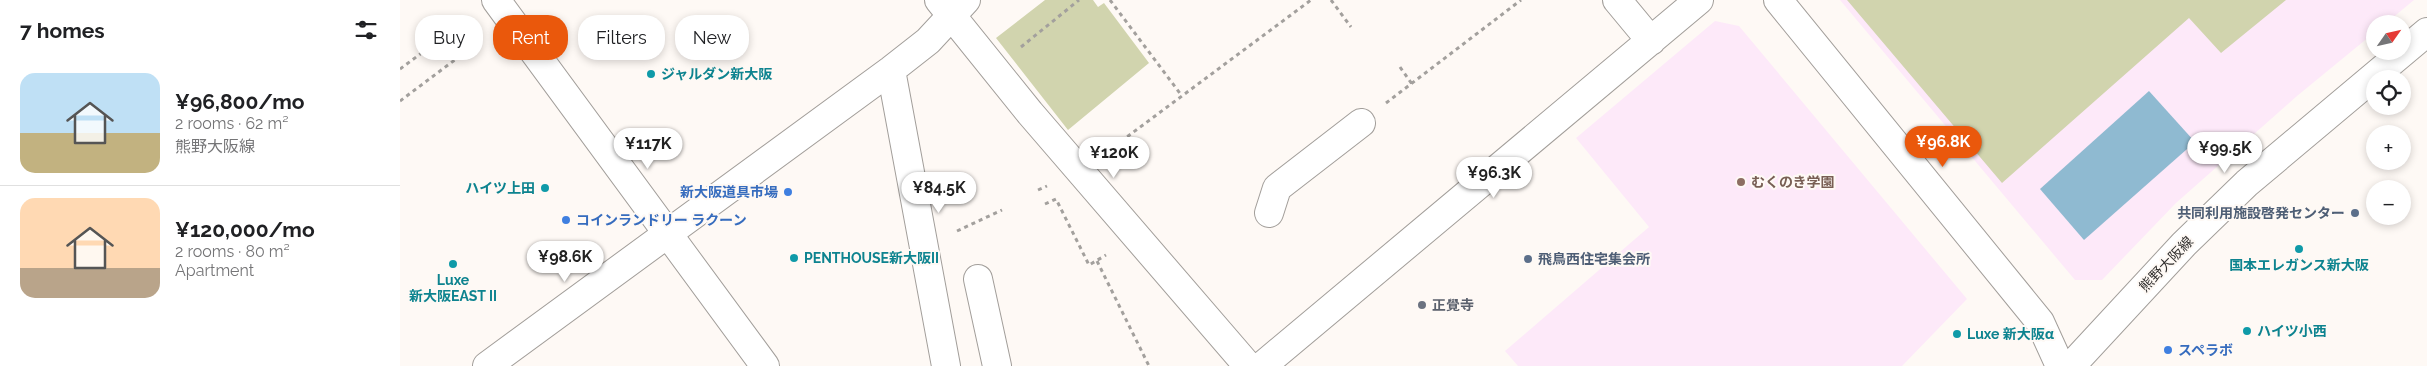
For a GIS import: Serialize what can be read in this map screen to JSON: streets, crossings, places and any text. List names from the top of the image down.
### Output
{
  "streets": {
    "street": ["熊野大阪線"]
  },
  "places": [
    "ジャルダン新大阪",
    "むくのき学園",
    "ハイツ上田",
    "新大阪道具市場",
    "共同利用施設啓発センター",
    "コインランドリー ラクーン",
    "国本エレガンス新大阪",
    "PENTHOUSE新大阪II",
    "飛鳥西住宅集会所",
    "Luxe 新大阪EAST II",
    "正覺寺",
    "ハイツ小西",
    "Luxe 新大阪α",
    "スペラボ"
  ],
  "north": "top right",
  "page": {
    "heading": "7 homes",
    "map_buttons": ["+", "−"],
    "chip": [
      "Buy",
      "Rent",
      "Filters",
      "New"
    ],
    "list": [
      {
        "name": "¥96,800/mo",
        "note": "2 rooms · 62 m² · 熊野大阪線"
      },
      {
        "name": "¥120,000/mo",
        "note": "2 rooms · 80 m² · Apartment"
      }
    ],
    "price": [
      "¥96.8K",
      "¥117K",
      "¥99.5K",
      "¥120K",
      "¥96.3K",
      "¥84.5K",
      "¥98.6K"
    ]
  }
}
